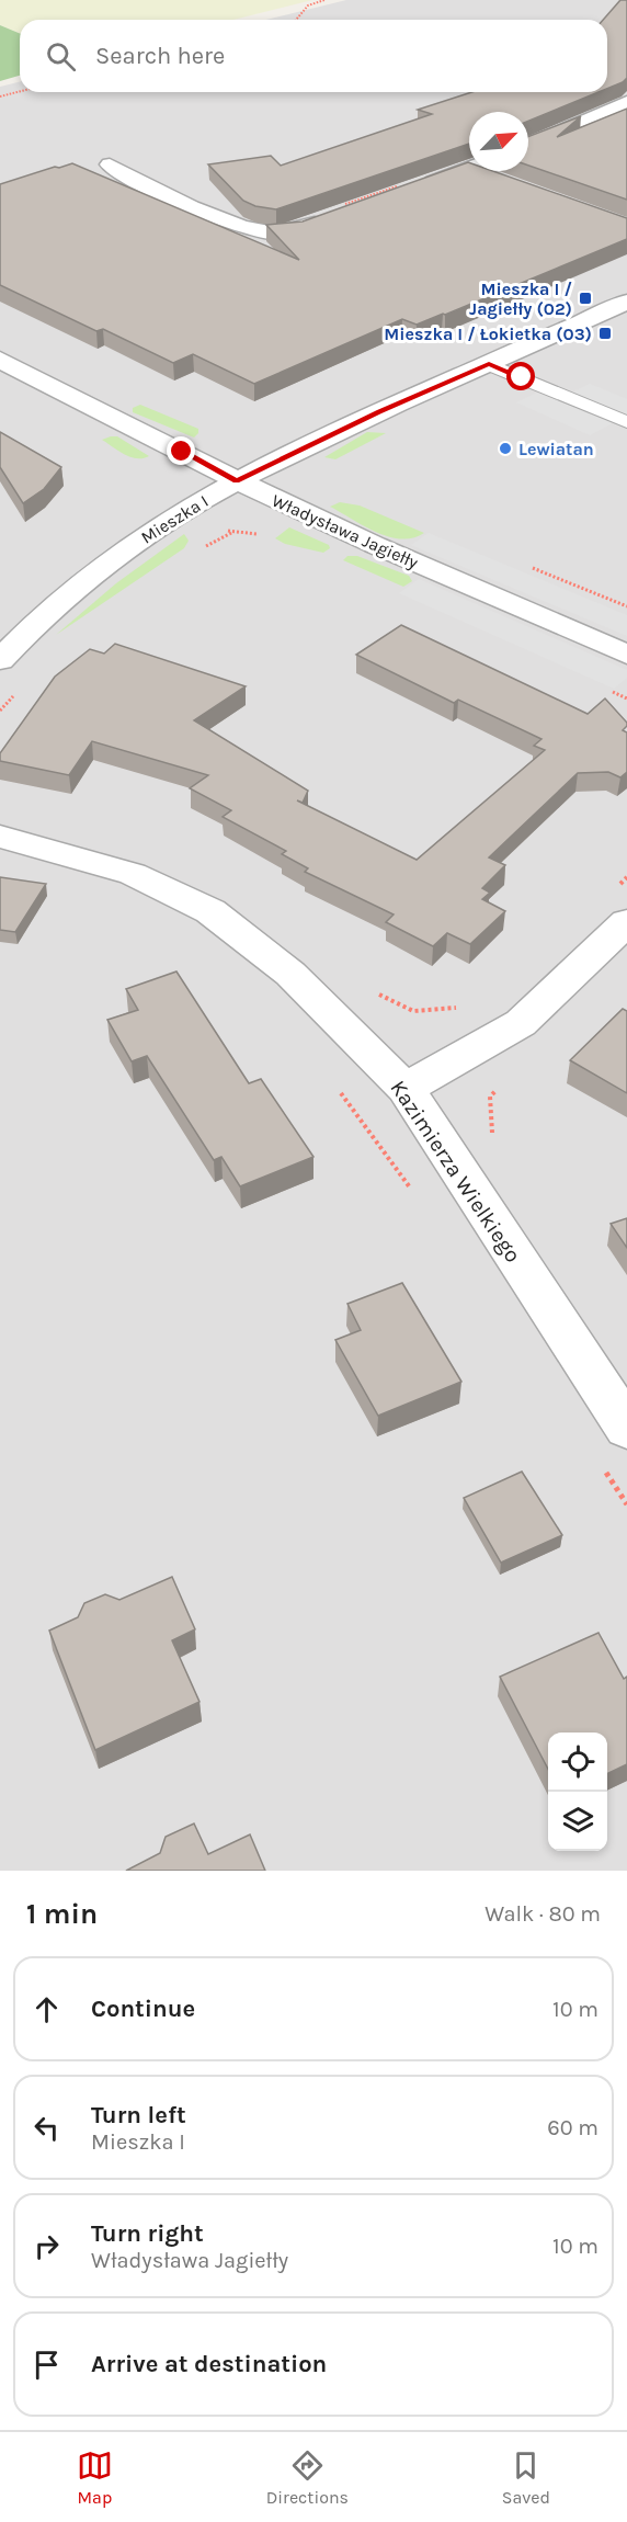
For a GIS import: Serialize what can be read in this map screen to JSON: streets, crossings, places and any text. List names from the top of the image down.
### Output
{
  "streets": {
    "street": ["Mieszka I", "Władysława Jagiełły", "Kazimierza Wielkiego"]
  },
  "crossings": [
    ["Mieszka I", "Władysława Jagiełły"]
  ],
  "places": {
    "transit": ["Mieszka I / Jagiełły (02)", "Mieszka I / Łokietka (03)"],
    "other": ["Lewiatan"]
  },
  "north": "top right",
  "page": {
    "search": "Search here",
    "heading": ["1 min", "Walk · 80 m"],
    "list": [
      ["Continue", "10 m"],
      ["Turn left", "Mieszka I", "60 m"],
      ["Turn right", "Władysława Jagiełły", "10 m"],
      "Arrive at destination"
    ],
    "nav": ["Map", "Directions", "Saved"]
  }
}
